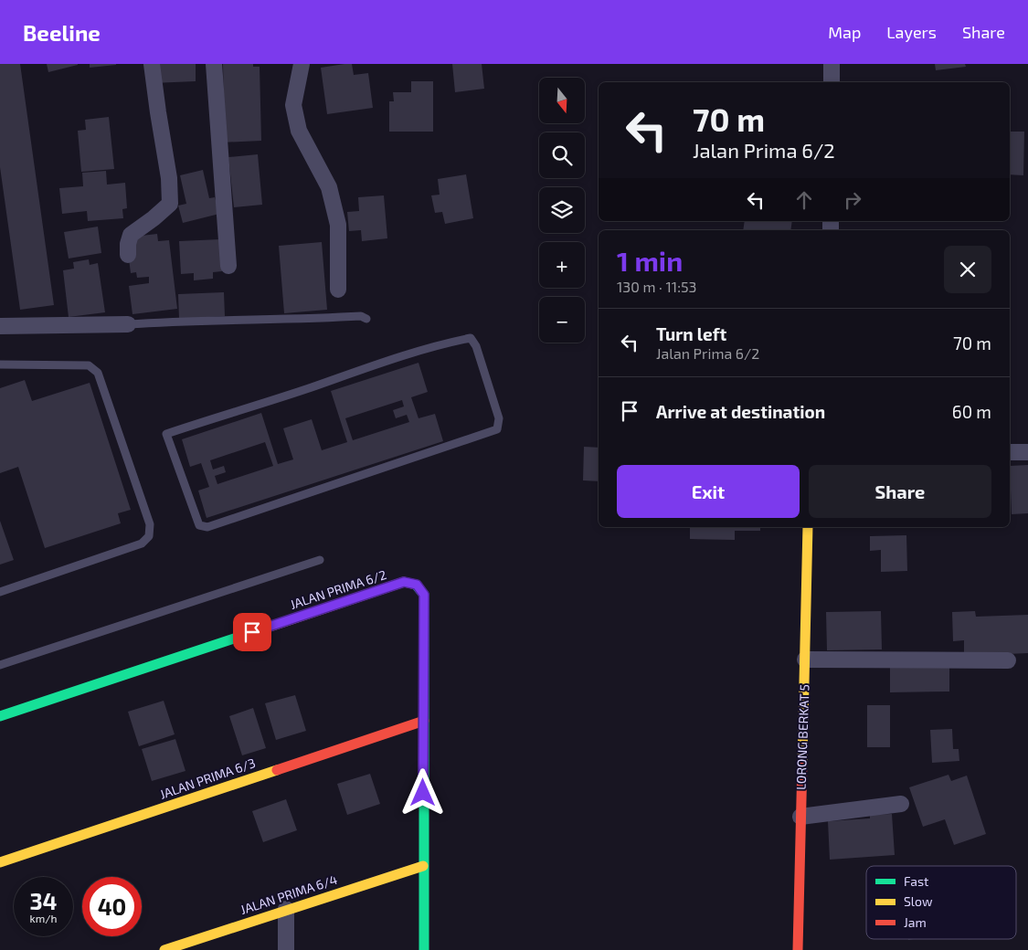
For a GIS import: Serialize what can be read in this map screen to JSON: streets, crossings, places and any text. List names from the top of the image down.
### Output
{
  "streets": {
    "street": [
      "JALAN PRIMA 6/2",
      "LORONG BERKAT 5",
      "JALAN PRIMA 6/3",
      "JALAN PRIMA 6/4"
    ]
  },
  "crossings": [
    ["JALAN PRIMA 6/2", "JALAN PRIMA 6/3"],
    ["JALAN PRIMA 6/2", "JALAN PRIMA 6/4"]
  ],
  "legend": ["Fast", "Slow", "Jam"],
  "north": "bottom",
  "page": {
    "header": "Beeline",
    "nav": ["Map", "Layers", "Share"],
    "map_buttons": ["+", "−"],
    "turn": ["70 m", "Jalan Prima 6/2"],
    "heading": ["1 min", "130 m · 11:53"],
    "list": [
      {
        "name": "Turn left",
        "note": "Jalan Prima 6/2",
        "value": "70 m"
      },
      {
        "name": "Arrive at destination",
        "value": "60 m"
      }
    ],
    "buttons": ["Exit", "Share"],
    "speed": "34 km/h",
    "limit": "40"
  }
}
